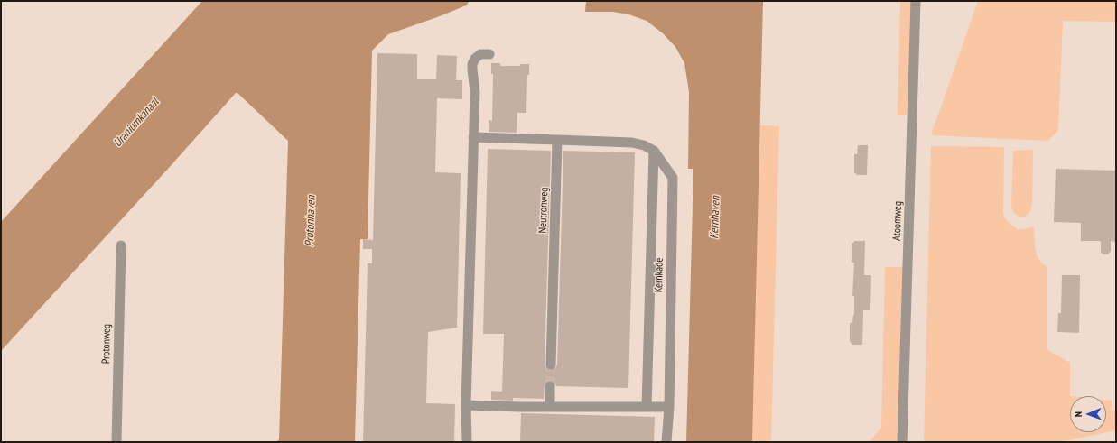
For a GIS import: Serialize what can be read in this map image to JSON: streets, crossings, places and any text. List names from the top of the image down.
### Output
{
  "streets": {
    "street": [
      "Neutronweg",
      "Atoomweg",
      "Kernkade",
      "Protonweg"
    ]
  },
  "crossings": [
    ["Neutronweg", "Kernkade"]
  ],
  "water": ["Uraniumkanaal", "Kernhaven", "Protonhaven"],
  "north": "left"
}
